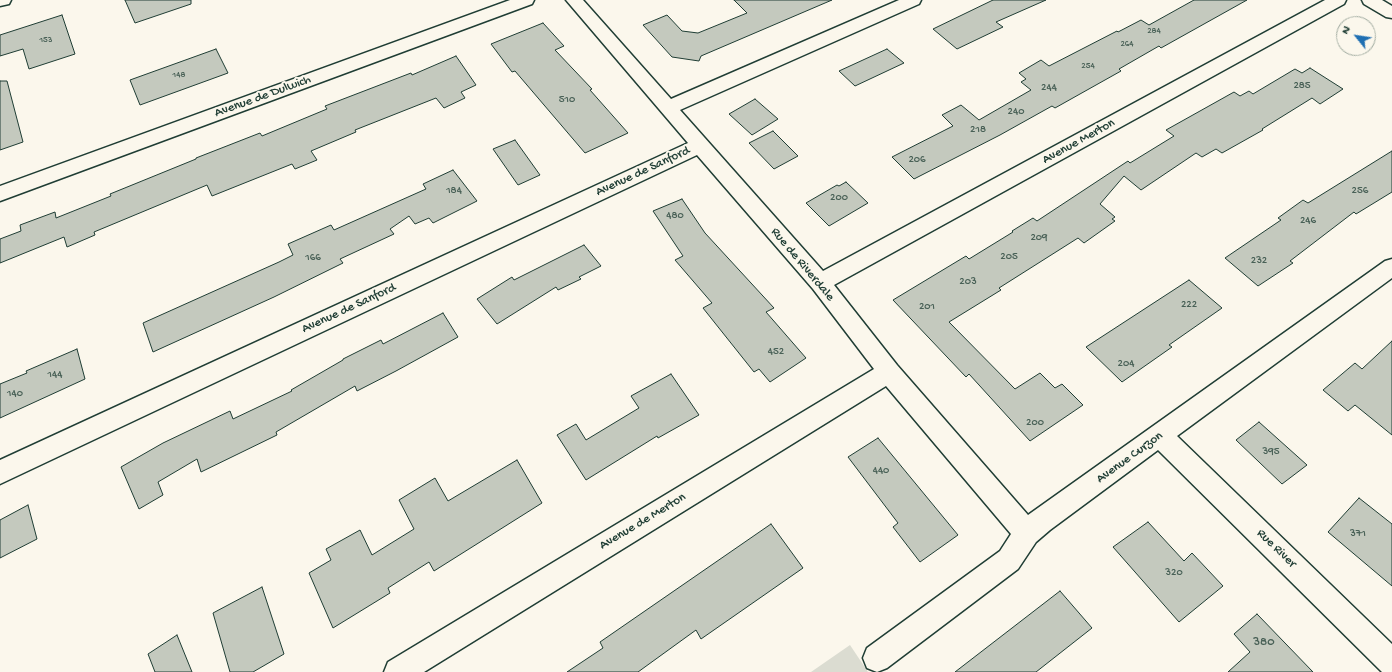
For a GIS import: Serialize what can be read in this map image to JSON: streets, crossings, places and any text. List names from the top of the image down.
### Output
{
  "streets": {
    "street": [
      "Avenue de Dulwich",
      "Avenue Merton",
      "Avenue de Sanford",
      "Rue de Riverdale",
      "Avenue Curzon",
      "Avenue de Merton",
      "Rue River"
    ]
  },
  "crossings": [
    ["Avenue Merton", "Rue de Riverdale"],
    ["Avenue de Sanford", "Rue de Riverdale"],
    ["Rue de Riverdale", "Avenue Curzon"],
    ["Rue de Riverdale", "Avenue de Merton"],
    ["Avenue Curzon", "Rue River"]
  ],
  "house_numbers": [
    "284",
    "153",
    "264",
    "254",
    "148",
    "285",
    "244",
    "510",
    "240",
    "218",
    "206",
    "184",
    "256",
    "200",
    "480",
    "246",
    "209",
    "205",
    "166",
    "232",
    "203",
    "222",
    "201",
    "452",
    "204",
    "144",
    "140",
    "200",
    "395",
    "440",
    "371",
    "320",
    "380"
  ],
  "north": "top left"
}
